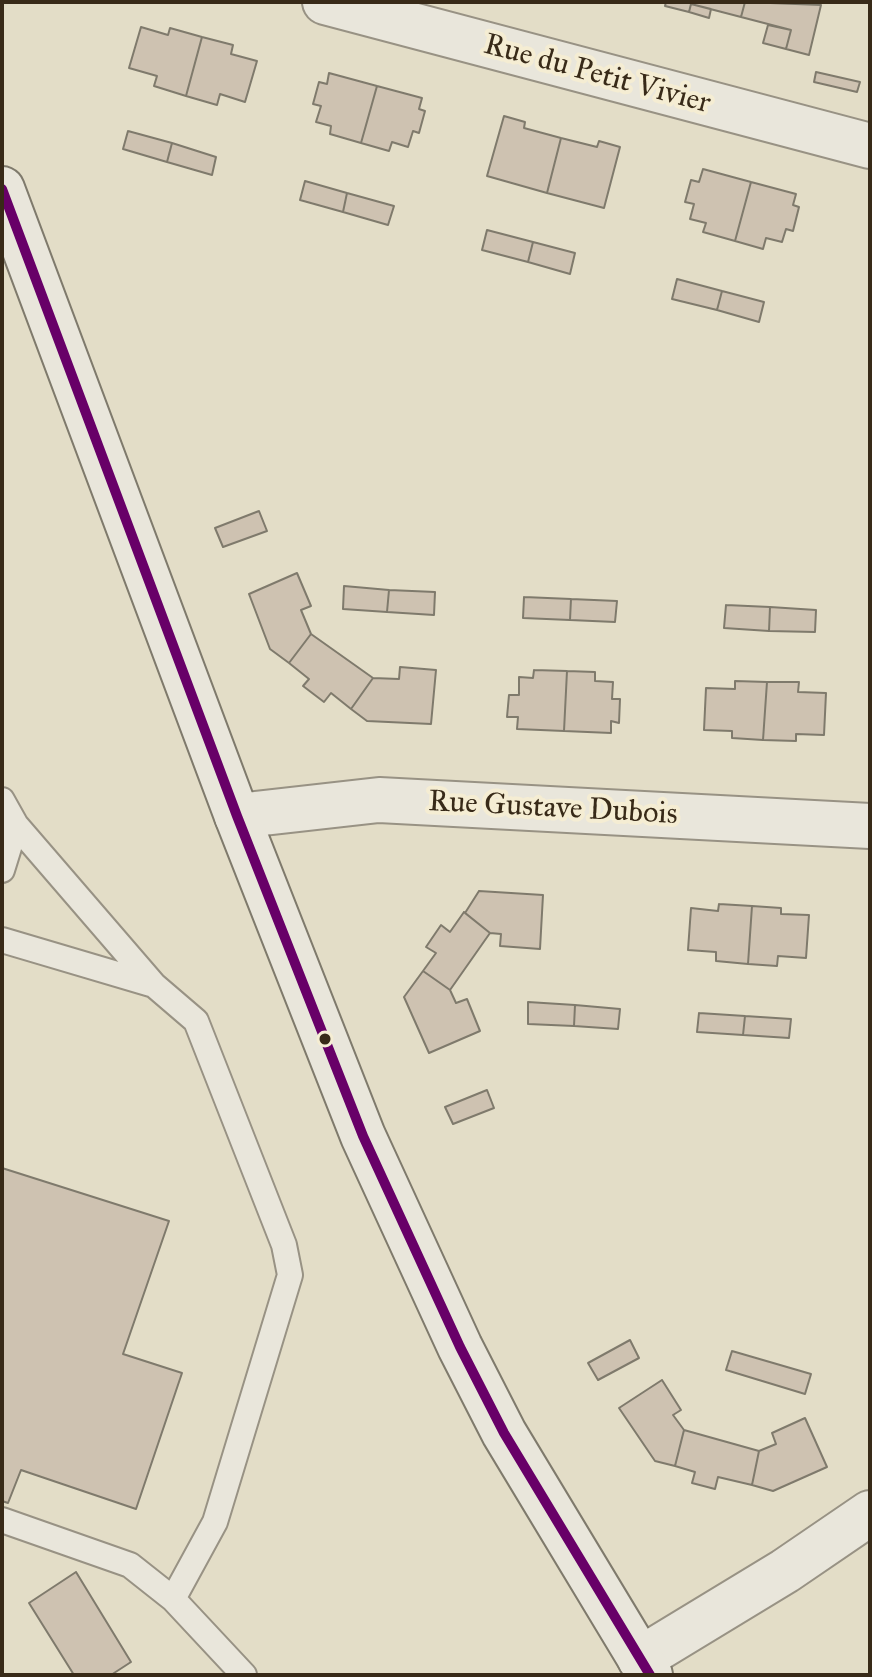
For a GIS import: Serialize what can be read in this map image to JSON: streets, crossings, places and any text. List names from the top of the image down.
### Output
{
  "streets": {
    "main road": ["Rue du Petit Vivier", "Rue Gustave Dubois"]
  }
}
